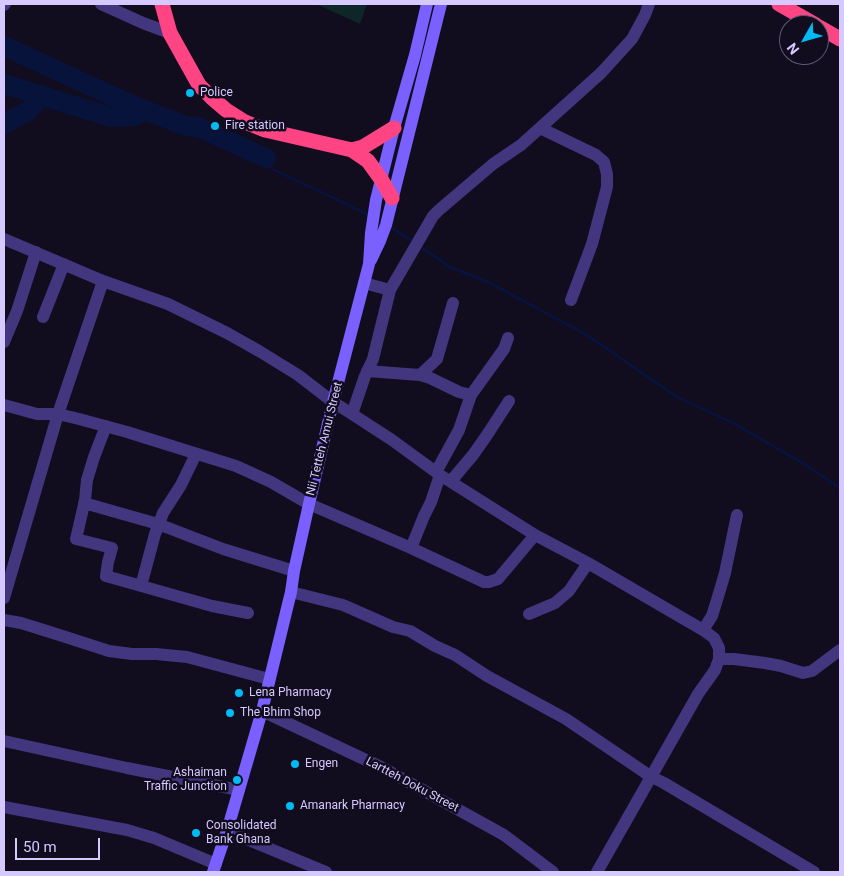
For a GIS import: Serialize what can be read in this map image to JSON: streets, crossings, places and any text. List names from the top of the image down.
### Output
{
  "streets": {
    "main road": ["Nii Tetteh Amui Street"],
    "street": ["Lartteh Doku Street"]
  },
  "crossings": [
    ["Nii Tetteh Amui Street", "Lartteh Doku Street"]
  ],
  "places": [
    "Police",
    "Fire station",
    "Lena Pharmacy",
    "The Bhim Shop",
    "Engen",
    "Ashaiman Traffic Junction",
    "Amanark Pharmacy",
    "Consolidated Bank Ghana"
  ],
  "scale_bar": "50 m",
  "north": "bottom left"
}
